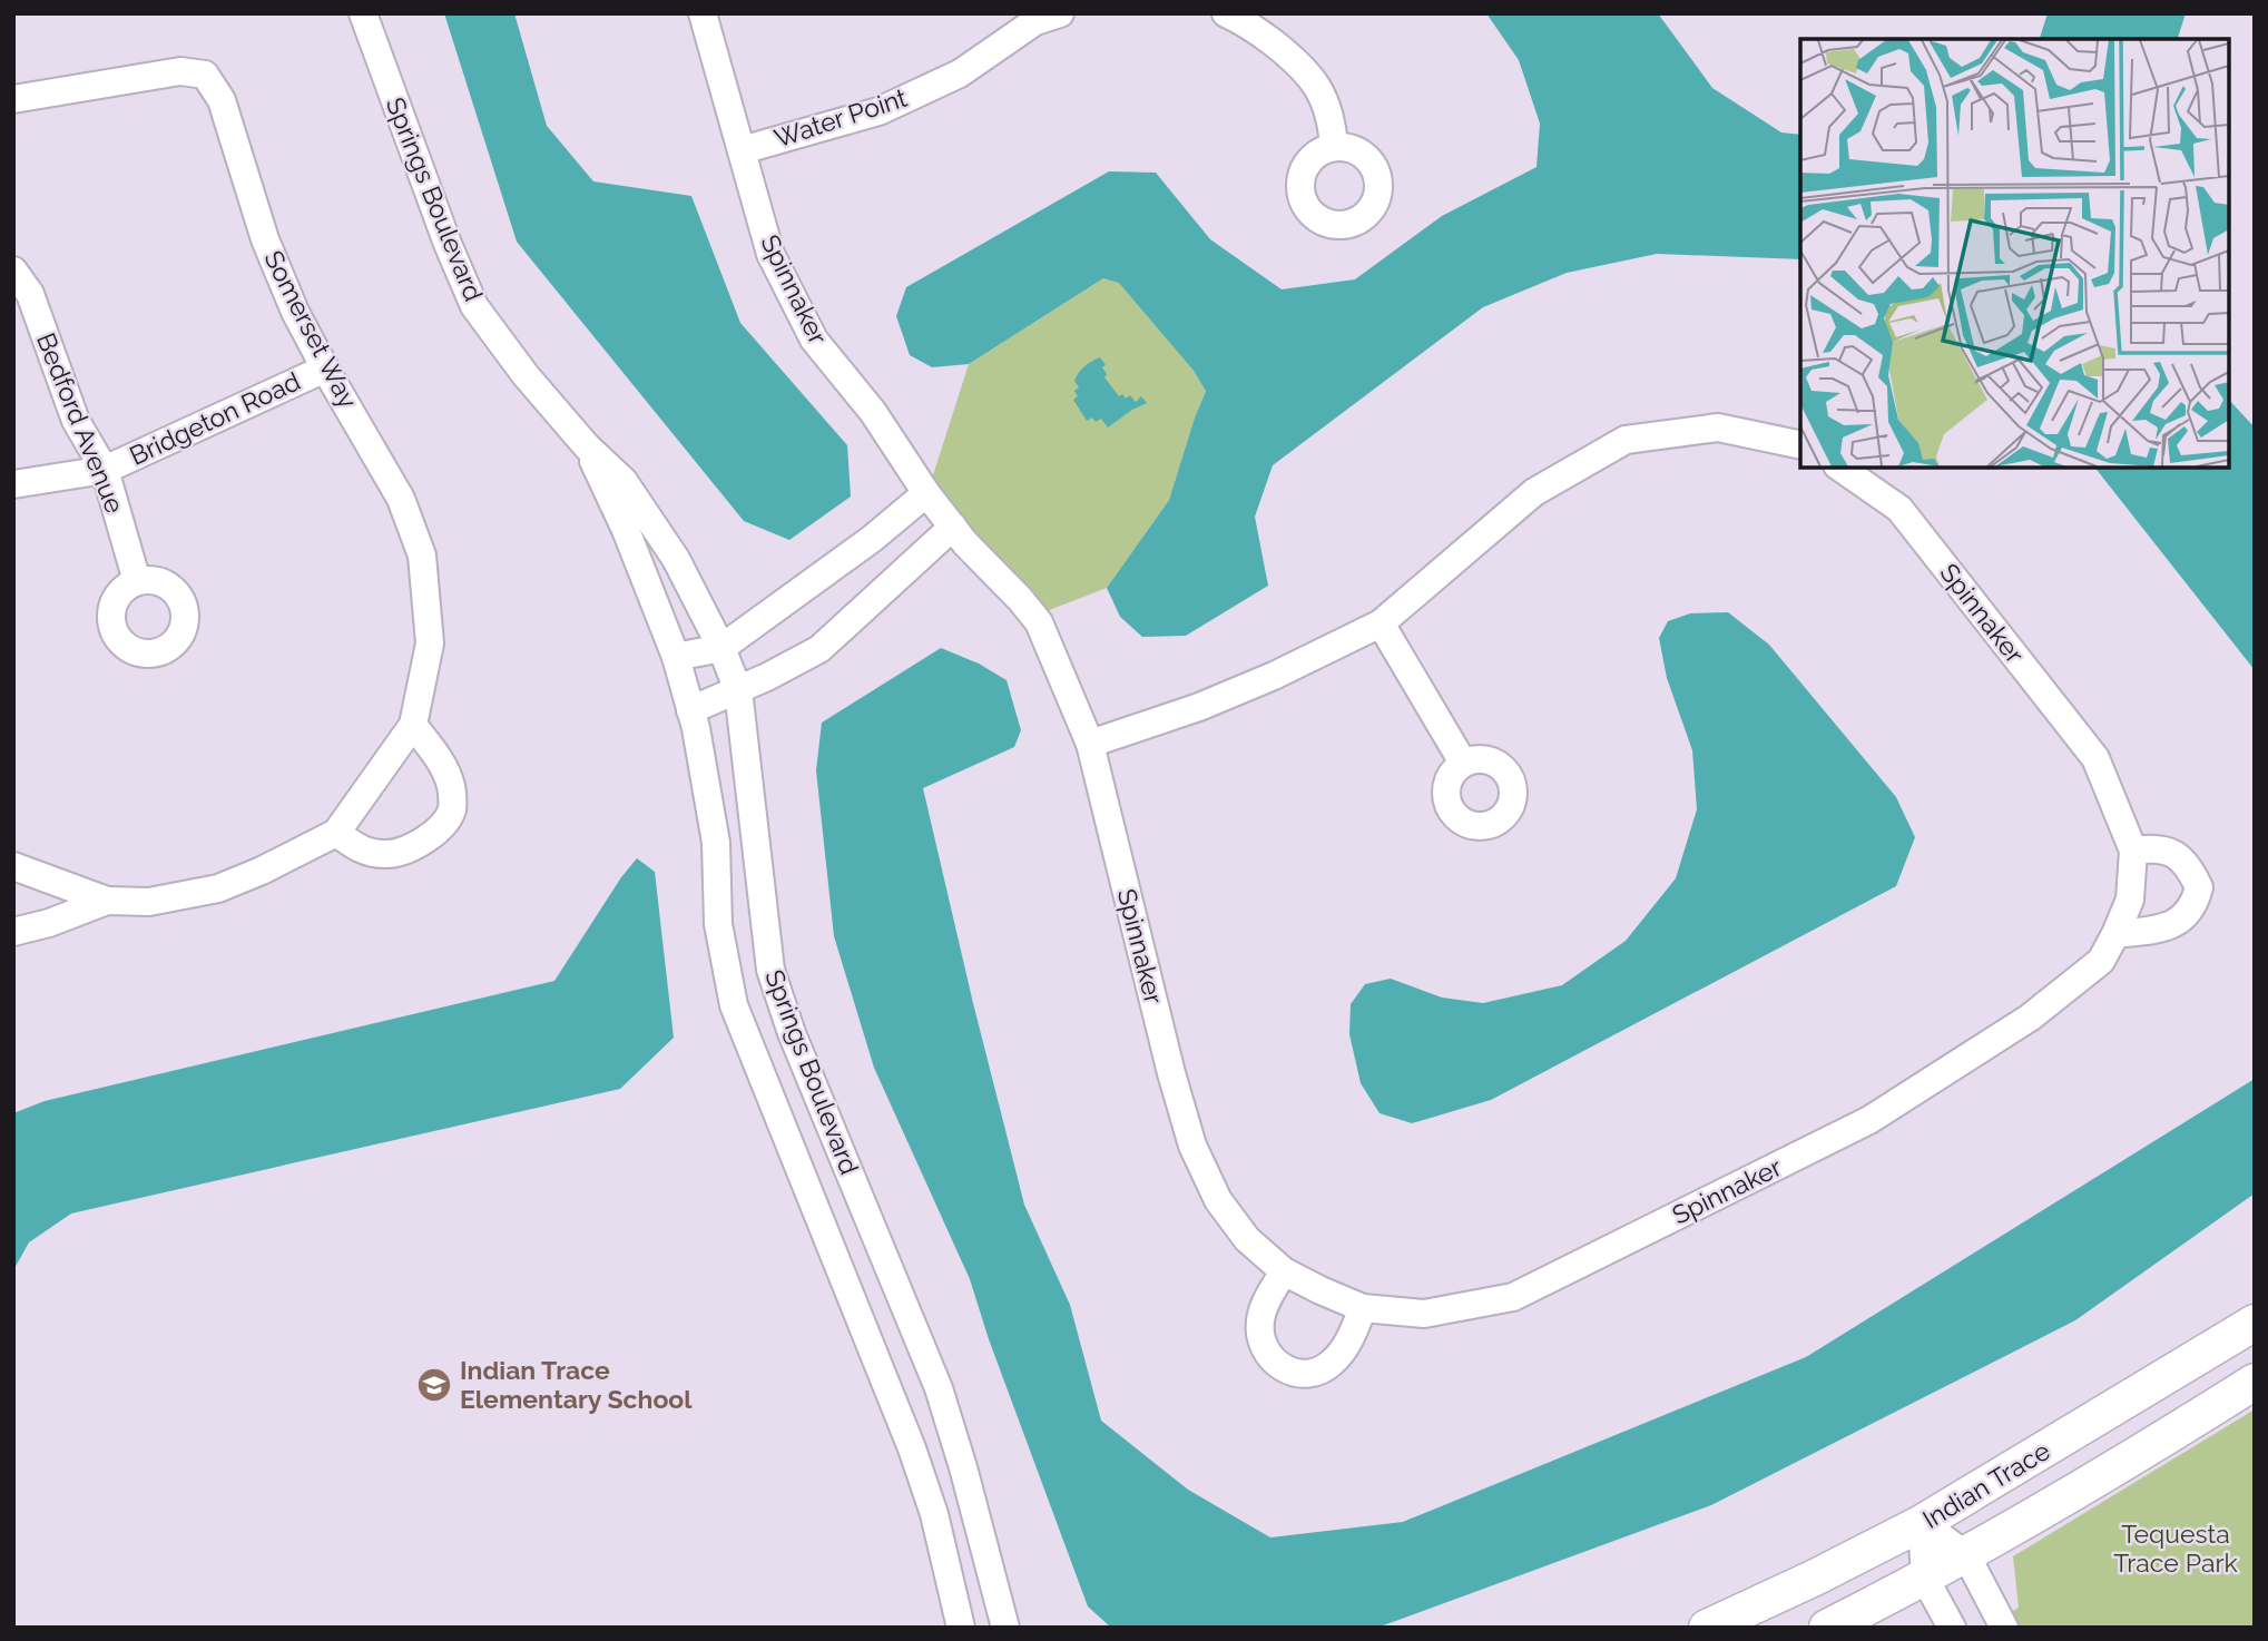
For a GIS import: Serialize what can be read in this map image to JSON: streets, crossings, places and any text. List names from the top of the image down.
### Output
{
  "streets": {
    "main road": ["Indian Trace"],
    "street": [
      "Water Point",
      "Springs Boulevard",
      "Spinnaker",
      "Somerset Way",
      "Bridgeton Road",
      "Bedford Avenue"
    ]
  },
  "crossings": [
    ["Water Point", "Spinnaker"],
    ["Somerset Way", "Bridgeton Road"],
    ["Bridgeton Road", "Bedford Avenue"]
  ],
  "parks": ["Tequesta Trace Park"],
  "places": {
    "school or university": ["Indian Trace Elementary School"]
  }
}
